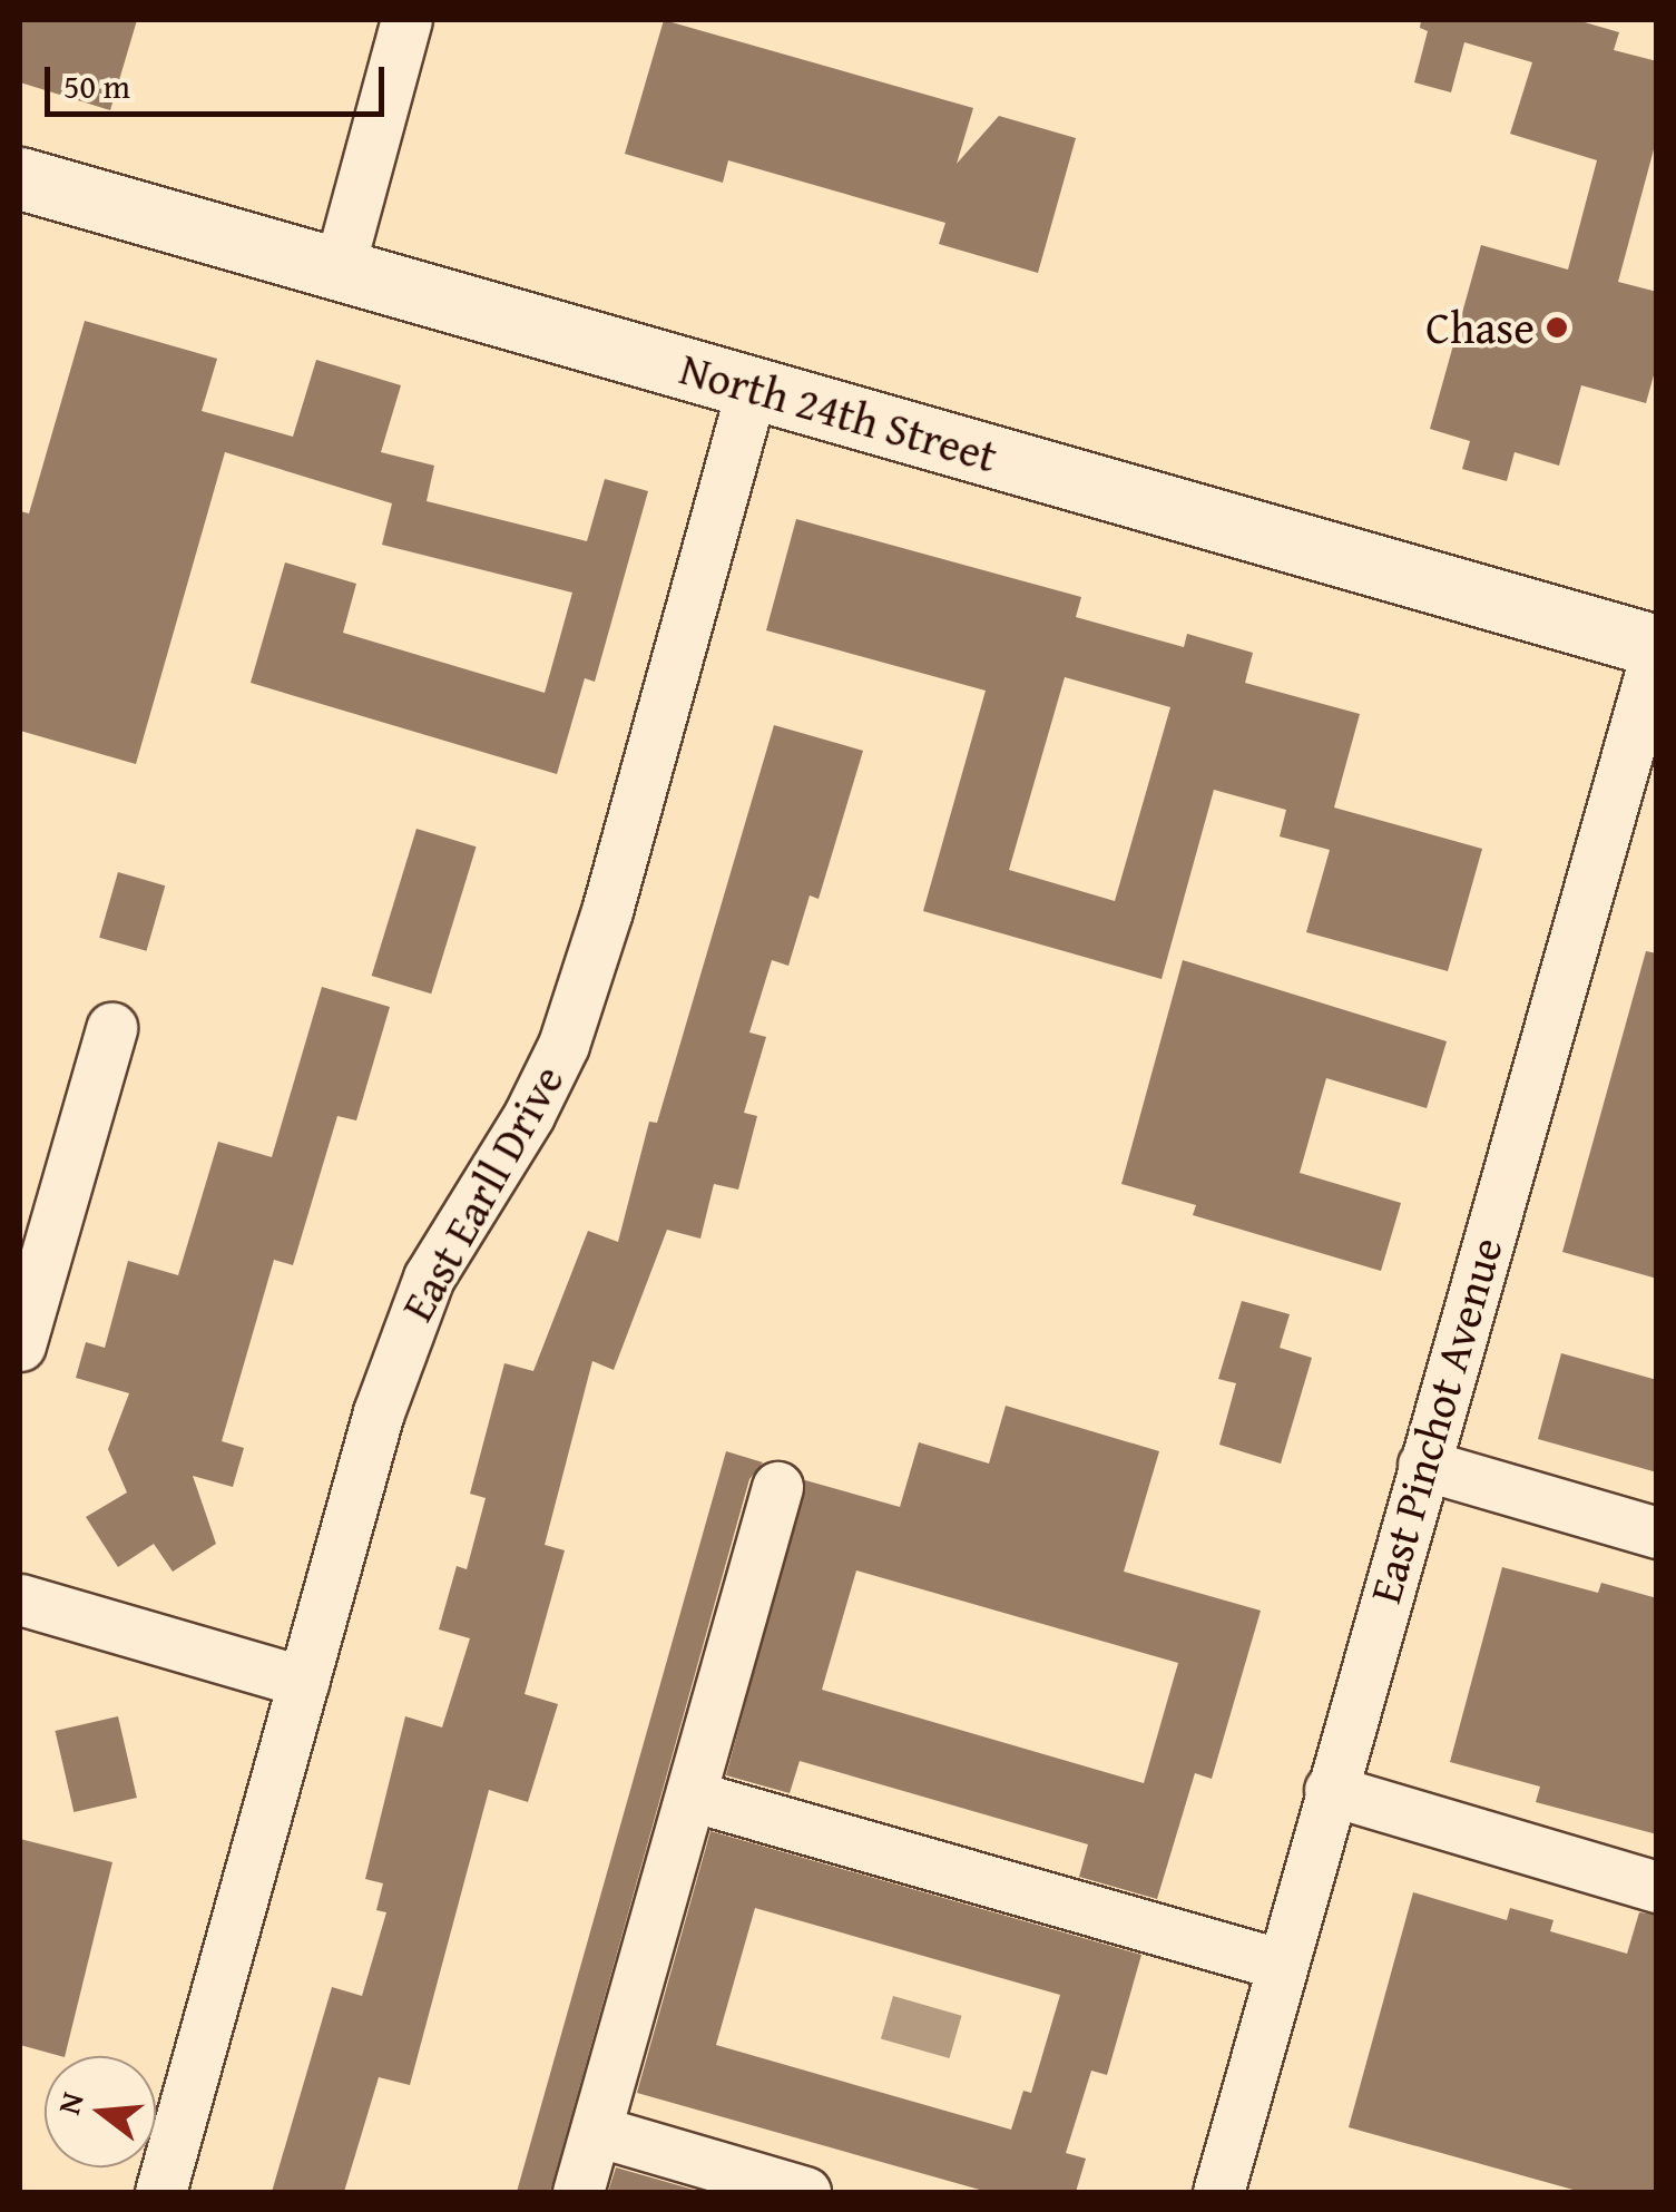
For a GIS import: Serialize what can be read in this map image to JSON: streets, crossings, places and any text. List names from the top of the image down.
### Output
{
  "streets": {
    "main road": ["North 24th Street"],
    "street": ["East Earll Drive", "East Pinchot Avenue"]
  },
  "crossings": [
    ["North 24th Street", "East Earll Drive"],
    ["North 24th Street", "East Pinchot Avenue"]
  ],
  "places": ["Chase"],
  "scale_bar": "50 m",
  "north": "left"
}
